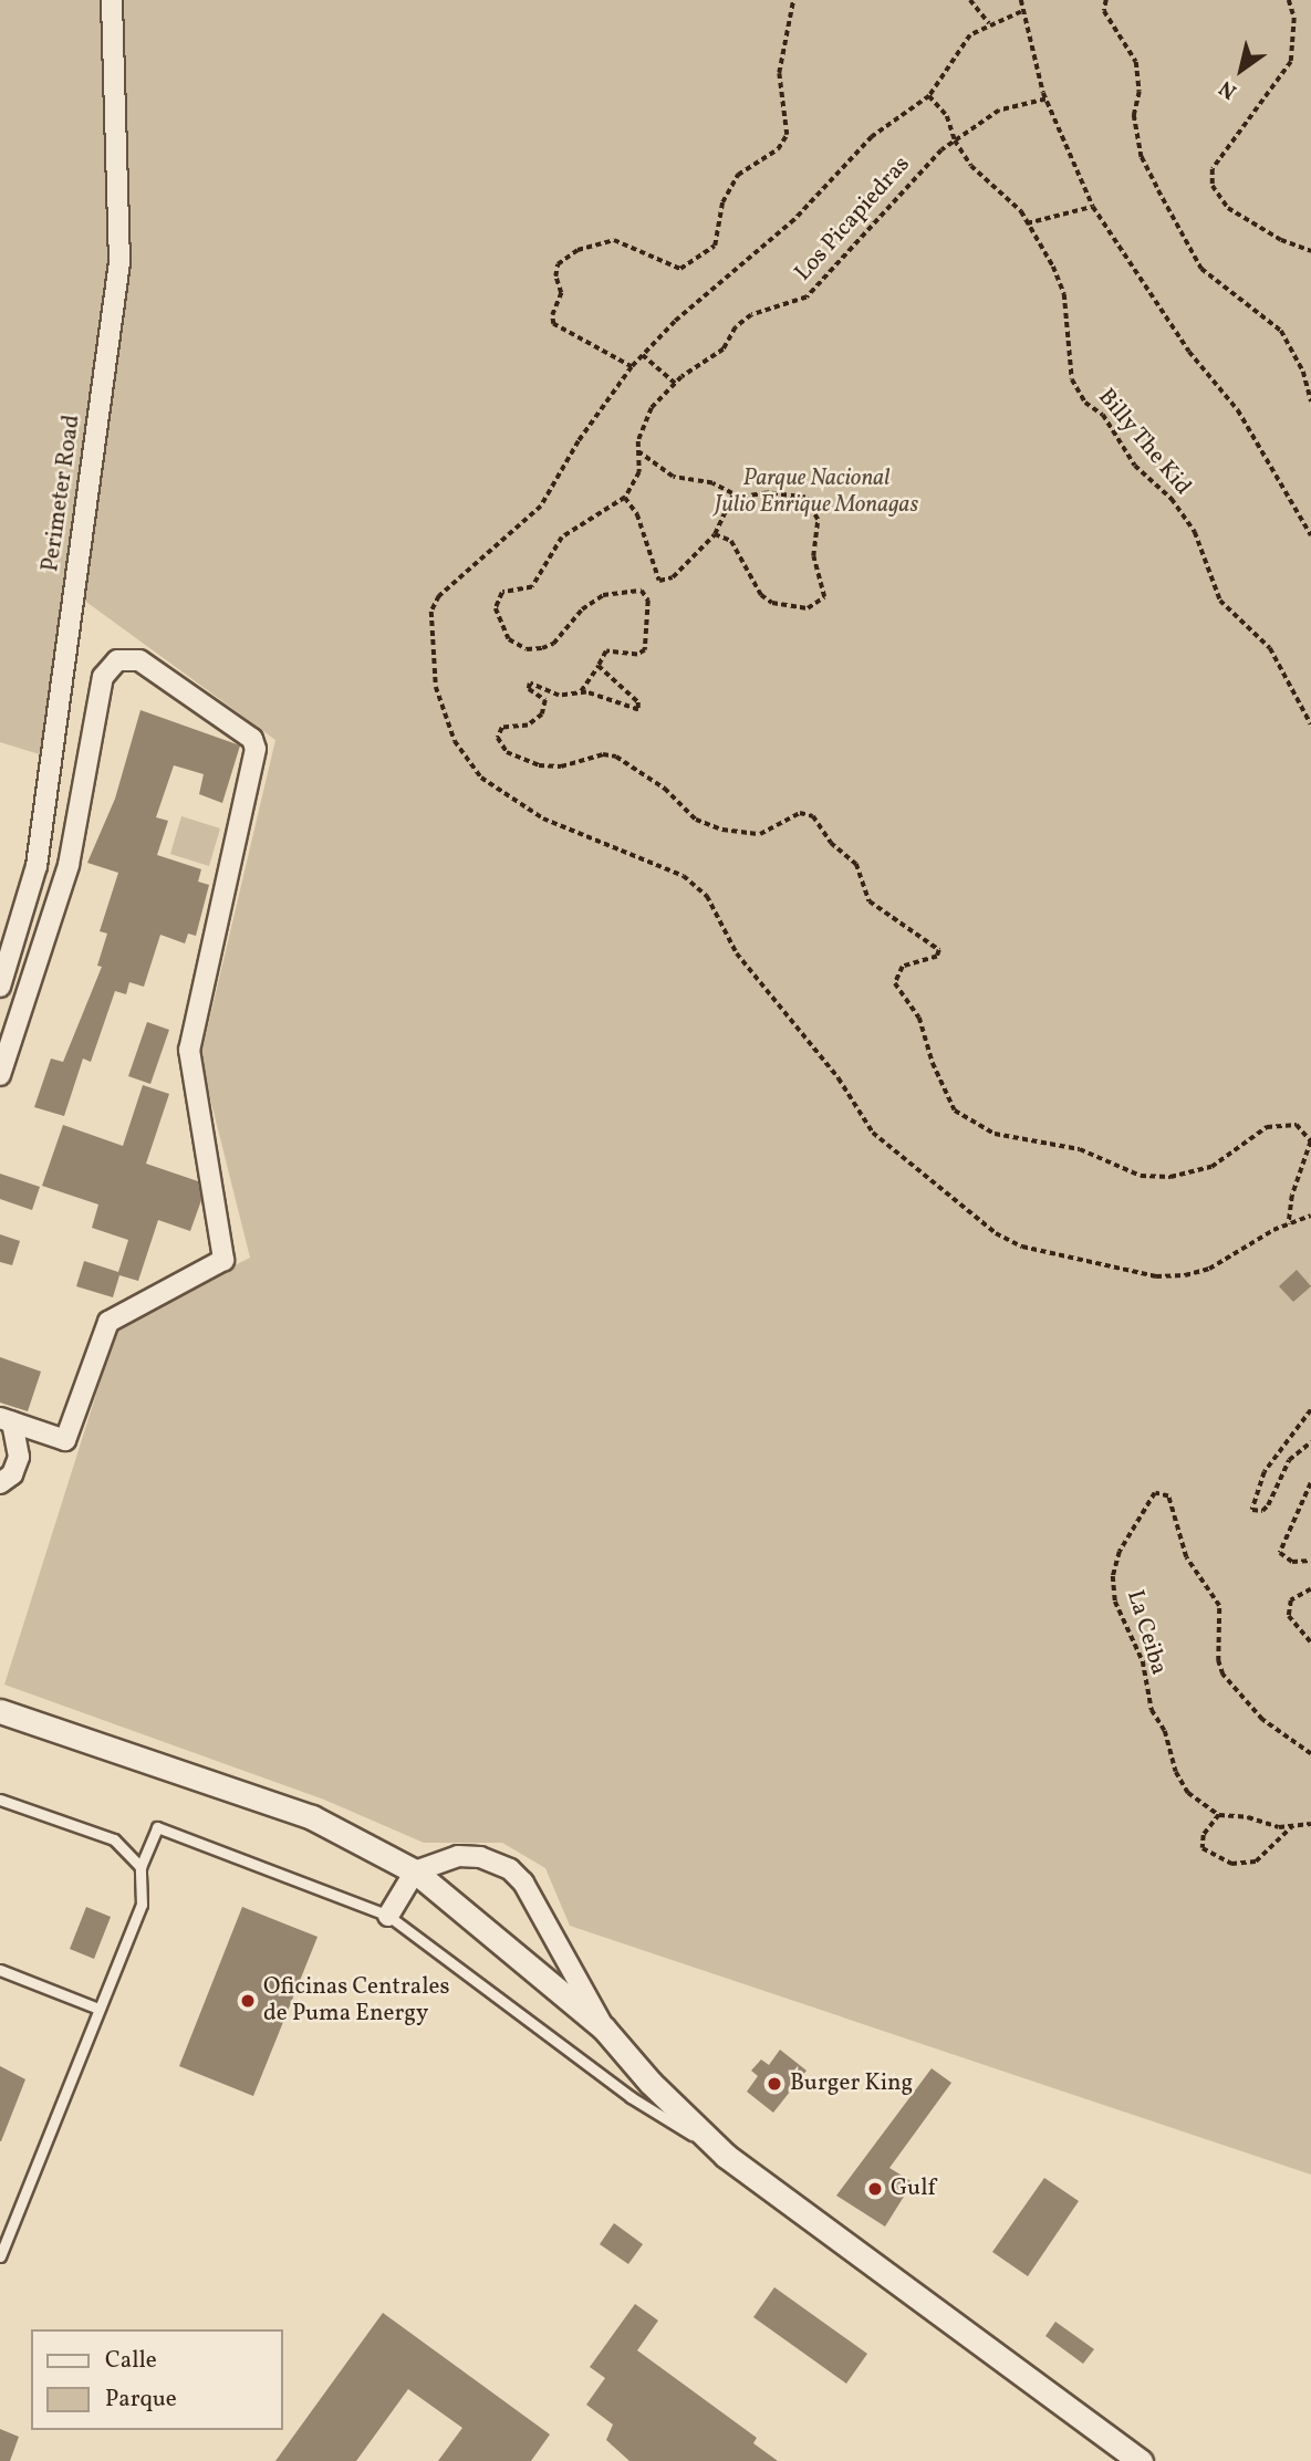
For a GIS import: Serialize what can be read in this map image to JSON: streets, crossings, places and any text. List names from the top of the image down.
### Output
{
  "streets": {
    "street": ["Perimeter Road"],
    "path": ["Los Picapiedras", "Billy The Kid", "La Ceiba"]
  },
  "crossings": [
    ["Los Picapiedras", "Billy The Kid"]
  ],
  "parks": ["Parque Nacional Julio Enrique Monagas"],
  "places": ["Oficinas Centrales de Puma Energy", "Burger King", "Gulf"],
  "legend": ["Calle", "Parque"],
  "north": "bottom left"
}
